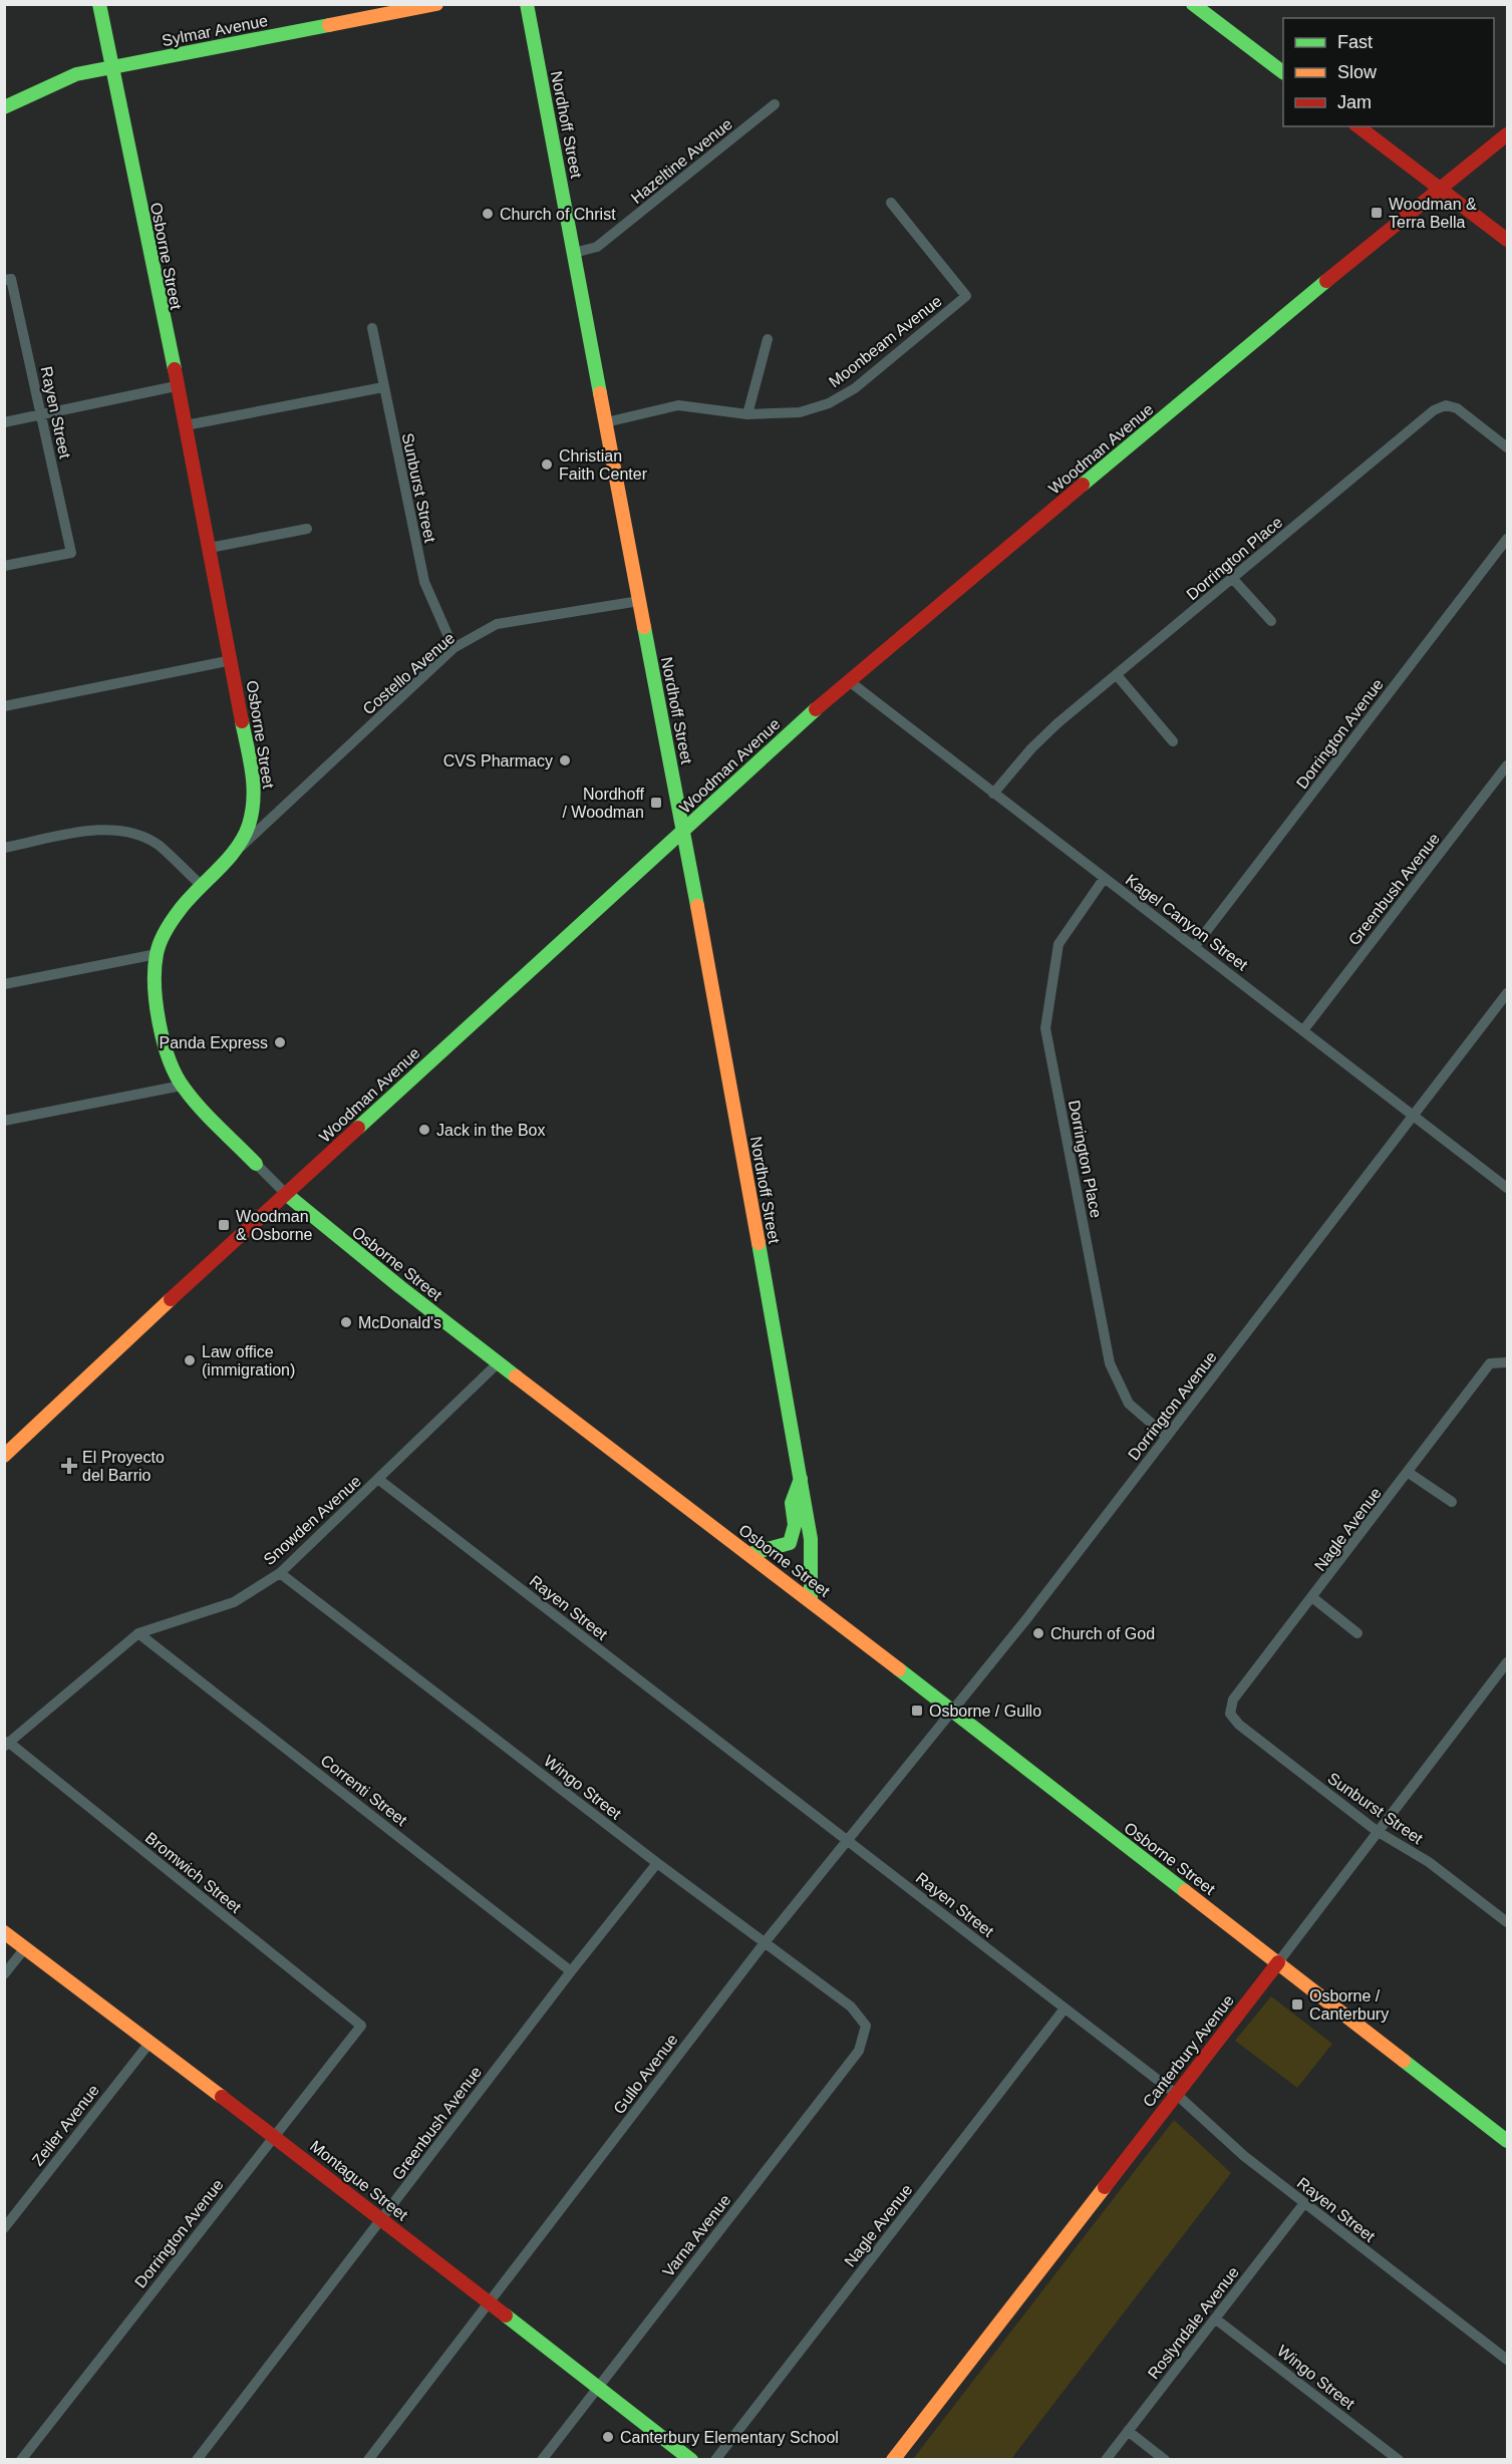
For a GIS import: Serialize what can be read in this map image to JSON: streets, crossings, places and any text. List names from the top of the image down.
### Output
{
  "streets": {
    "main road": [
      "Sylmar Avenue",
      "Nordhoff Street",
      "Osborne Street",
      "Woodman Avenue",
      "Canterbury Avenue",
      "Montague Street"
    ],
    "street": [
      "Hazeltine Avenue",
      "Moonbeam Avenue",
      "Rayen Street",
      "Sunburst Street",
      "Dorrington Place",
      "Costello Avenue",
      "Dorrington Avenue",
      "Greenbush Avenue",
      "Kagel Canyon Street",
      "Snowden Avenue",
      "Nagle Avenue",
      "Wingo Street",
      "Correnti Street",
      "Bromwich Street",
      "Gullo Avenue",
      "Zeiler Avenue",
      "Varna Avenue",
      "Roslyndale Avenue"
    ]
  },
  "crossings": [
    ["Sylmar Avenue", "Osborne Street"],
    ["Nordhoff Street", "Hazeltine Avenue"],
    ["Nordhoff Street", "Osborne Street"],
    ["Nordhoff Street", "Moonbeam Avenue"],
    ["Nordhoff Street", "Woodman Avenue"],
    ["Nordhoff Street", "Costello Avenue"],
    ["Osborne Street", "Woodman Avenue"],
    ["Osborne Street", "Costello Avenue"],
    ["Osborne Street", "Dorrington Avenue"],
    ["Osborne Street", "Snowden Avenue"],
    ["Osborne Street", "Canterbury Avenue"],
    ["Osborne Street", "Gullo Avenue"],
    ["Rayen Street", "Snowden Avenue"],
    ["Rayen Street", "Nagle Avenue"],
    ["Rayen Street", "Canterbury Avenue"],
    ["Rayen Street", "Gullo Avenue"],
    ["Rayen Street", "Roslyndale Avenue"],
    ["Woodman Avenue", "Kagel Canyon Street"],
    ["Sunburst Street", "Costello Avenue"],
    ["Sunburst Street", "Nagle Avenue"],
    ["Sunburst Street", "Canterbury Avenue"],
    ["Dorrington Place", "Dorrington Avenue"],
    ["Dorrington Place", "Kagel Canyon Street"],
    ["Dorrington Avenue", "Kagel Canyon Street"],
    ["Dorrington Avenue", "Bromwich Street"],
    ["Dorrington Avenue", "Gullo Avenue"],
    ["Dorrington Avenue", "Montague Street"],
    ["Greenbush Avenue", "Kagel Canyon Street"],
    ["Greenbush Avenue", "Wingo Street"],
    ["Greenbush Avenue", "Correnti Street"],
    ["Greenbush Avenue", "Montague Street"],
    ["Snowden Avenue", "Wingo Street"],
    ["Snowden Avenue", "Correnti Street"],
    ["Snowden Avenue", "Bromwich Street"],
    ["Wingo Street", "Gullo Avenue"],
    ["Wingo Street", "Varna Avenue"],
    ["Wingo Street", "Roslyndale Avenue"],
    ["Gullo Avenue", "Montague Street"],
    ["Zeiler Avenue", "Montague Street"],
    ["Montague Street", "Varna Avenue"]
  ],
  "places": {
    "transit": [
      "Woodman & Terra Bella",
      "Nordhoff / Woodman",
      "Woodman & Osborne",
      "Osborne / Gullo",
      "Osborne / Canterbury"
    ],
    "other": [
      "Church of Christ",
      "Christian Faith Center",
      "CVS Pharmacy",
      "Panda Express",
      "Jack in the Box",
      "McDonald's",
      "Law office (immigration)",
      "Church of God",
      "Canterbury Elementary School"
    ],
    "health": ["El Proyecto del Barrio"]
  },
  "legend": ["Fast", "Slow", "Jam"]
}
